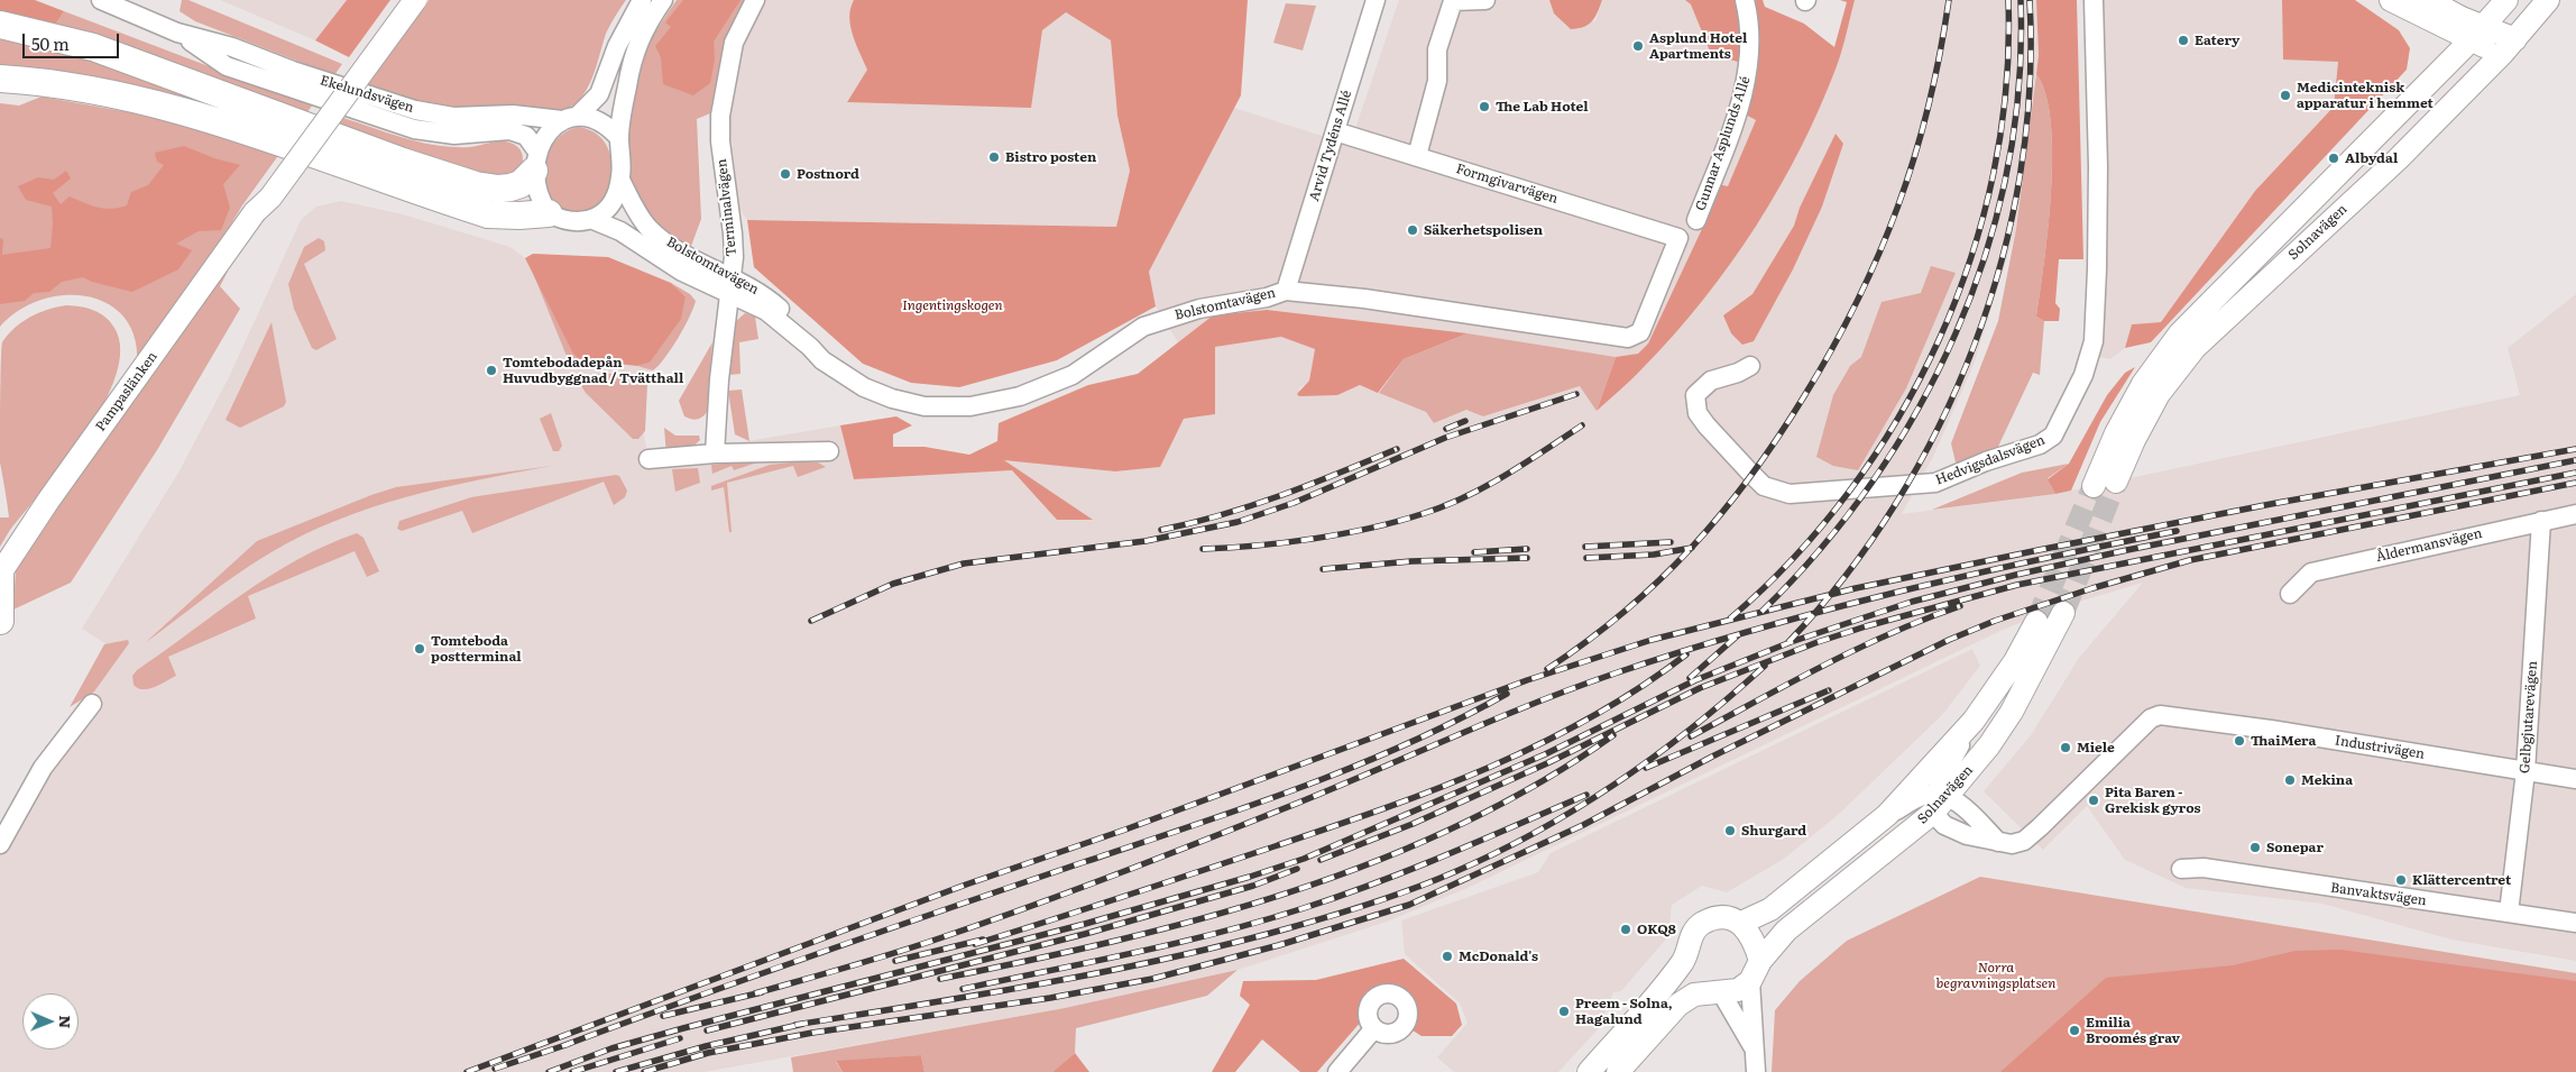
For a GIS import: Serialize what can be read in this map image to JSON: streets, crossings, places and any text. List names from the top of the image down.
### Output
{
  "streets": {
    "main road": ["Solnavägen", "Pampaslänken"],
    "street": [
      "Ekelundsvägen",
      "Gunnar Asplunds Allé",
      "Arvid Tydéns Allé",
      "Formgivarvägen",
      "Terminalvägen",
      "Bolstomtavägen",
      "Hedvigsdalsvägen",
      "Åldermansvägen",
      "Gelbgjutarevägen",
      "Industrivägen",
      "Banvaktsvägen"
    ]
  },
  "crossings": [
    ["Ekelundsvägen", "Bolstomtavägen"],
    ["Arvid Tydéns Allé", "Formgivarvägen"],
    ["Arvid Tydéns Allé", "Bolstomtavägen"],
    ["Formgivarvägen", "Bolstomtavägen"],
    ["Terminalvägen", "Bolstomtavägen"],
    ["Solnavägen", "Industrivägen"],
    ["Åldermansvägen", "Gelbgjutarevägen"],
    ["Gelbgjutarevägen", "Industrivägen"],
    ["Gelbgjutarevägen", "Banvaktsvägen"]
  ],
  "parks": ["Ingentingskogen", "Norra begravningsplatsen"],
  "places": [
    "Eatery",
    "Asplund Hotel Apartments",
    "Medicinteknisk apparatur i hemmet",
    "The Lab Hotel",
    "Bistro posten",
    "Albydal",
    "Postnord",
    "Säkerhetspolisen",
    "Tomtebodadepån Huvudbyggnad / Tvätthall",
    "Tomteboda postterminal",
    "ThaiMera",
    "Miele",
    "Mekina",
    "Pita Baren - Grekisk gyros",
    "Shurgard",
    "Sonepar",
    "Klättercentret",
    "OKQ8",
    "McDonald's",
    "Preem - Solna, Hagalund",
    "Emilia Broomés grav"
  ],
  "scale_bar": "50 m",
  "north": "right"
}
